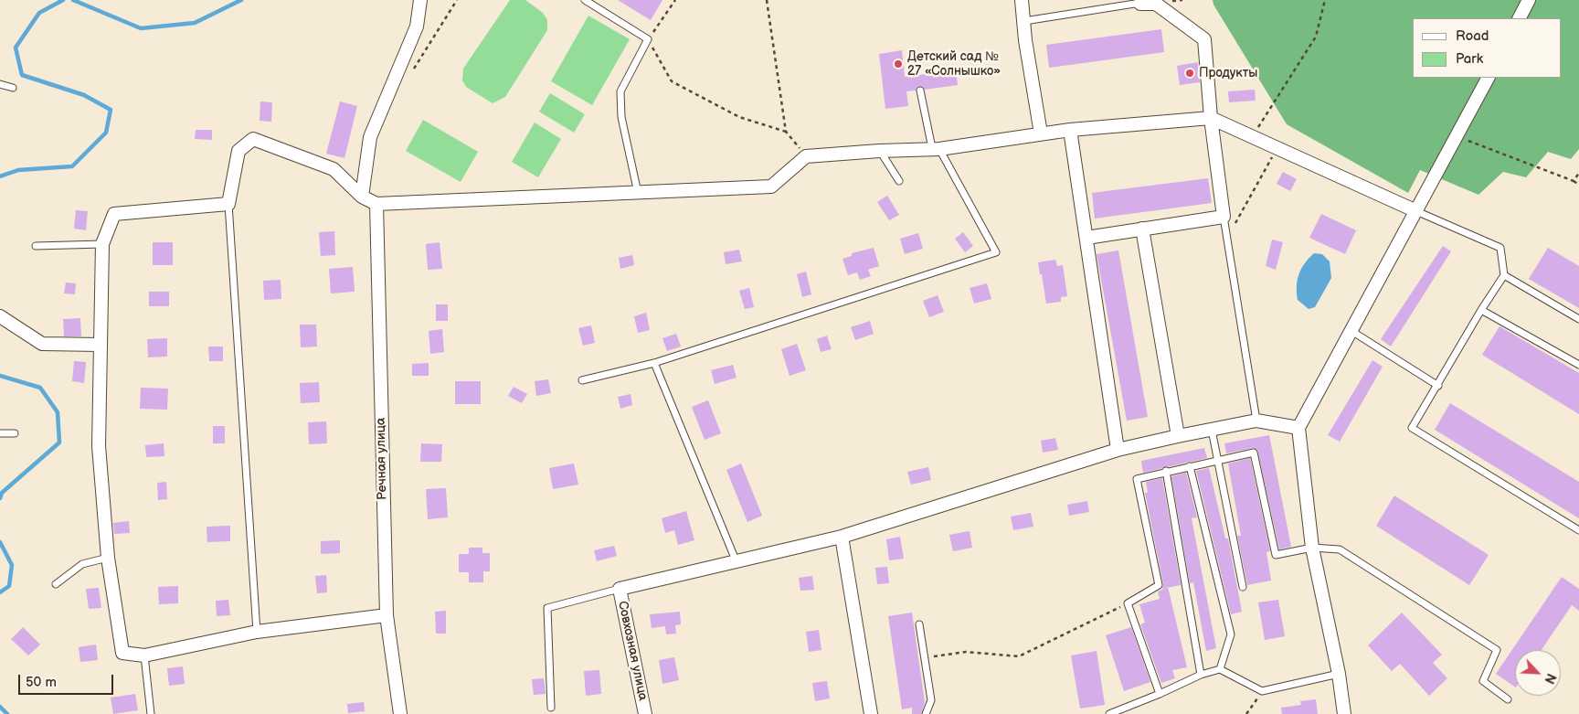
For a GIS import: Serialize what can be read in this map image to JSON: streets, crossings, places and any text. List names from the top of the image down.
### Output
{
  "streets": {
    "street": ["Речная улица", "Совхозная улица"]
  },
  "places": ["Детский сад № 27 «Солнышко»", "Продукты"],
  "legend": ["Road", "Park"],
  "scale_bar": "50 m",
  "north": "bottom right"
}
